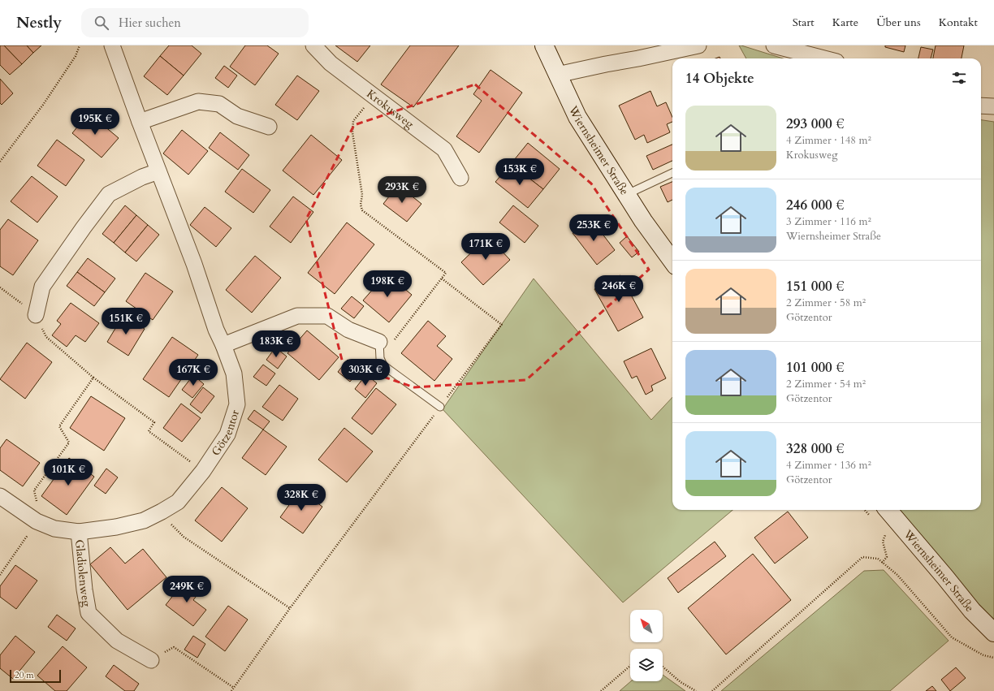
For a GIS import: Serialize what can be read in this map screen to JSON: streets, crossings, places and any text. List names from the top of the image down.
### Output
{
  "streets": {
    "main road": ["Wiernsheimer Straße"],
    "street": ["Krokusweg", "Götzentor", "Gladiolenweg"]
  },
  "crossings": [
    ["Götzentor", "Gladiolenweg"]
  ],
  "scale_bar": "20 m",
  "north": "top left",
  "page": {
    "header": "Nestly",
    "search": "Hier suchen",
    "nav": [
      "Start",
      "Karte",
      "Über uns",
      "Kontakt"
    ],
    "heading": "14 Objekte",
    "list": [
      {
        "name": "293 000 €",
        "note": "4 Zimmer · 148 m² · Krokusweg"
      },
      {
        "name": "246 000 €",
        "note": "3 Zimmer · 116 m² · Wiernsheimer Straße"
      },
      {
        "name": "151 000 €",
        "note": "2 Zimmer · 58 m² · Götzentor"
      },
      {
        "name": "101 000 €",
        "note": "2 Zimmer · 54 m² · Götzentor"
      },
      {
        "name": "328 000 €",
        "note": "4 Zimmer · 136 m² · Götzentor"
      }
    ],
    "price": [
      "195K €",
      "153K €",
      "293K €",
      "253K €",
      "171K €",
      "198K €",
      "246K €",
      "151K €",
      "183K €",
      "167K €",
      "303K €",
      "101K €",
      "328K €",
      "249K €"
    ],
    "scale": "20 m"
  }
}
